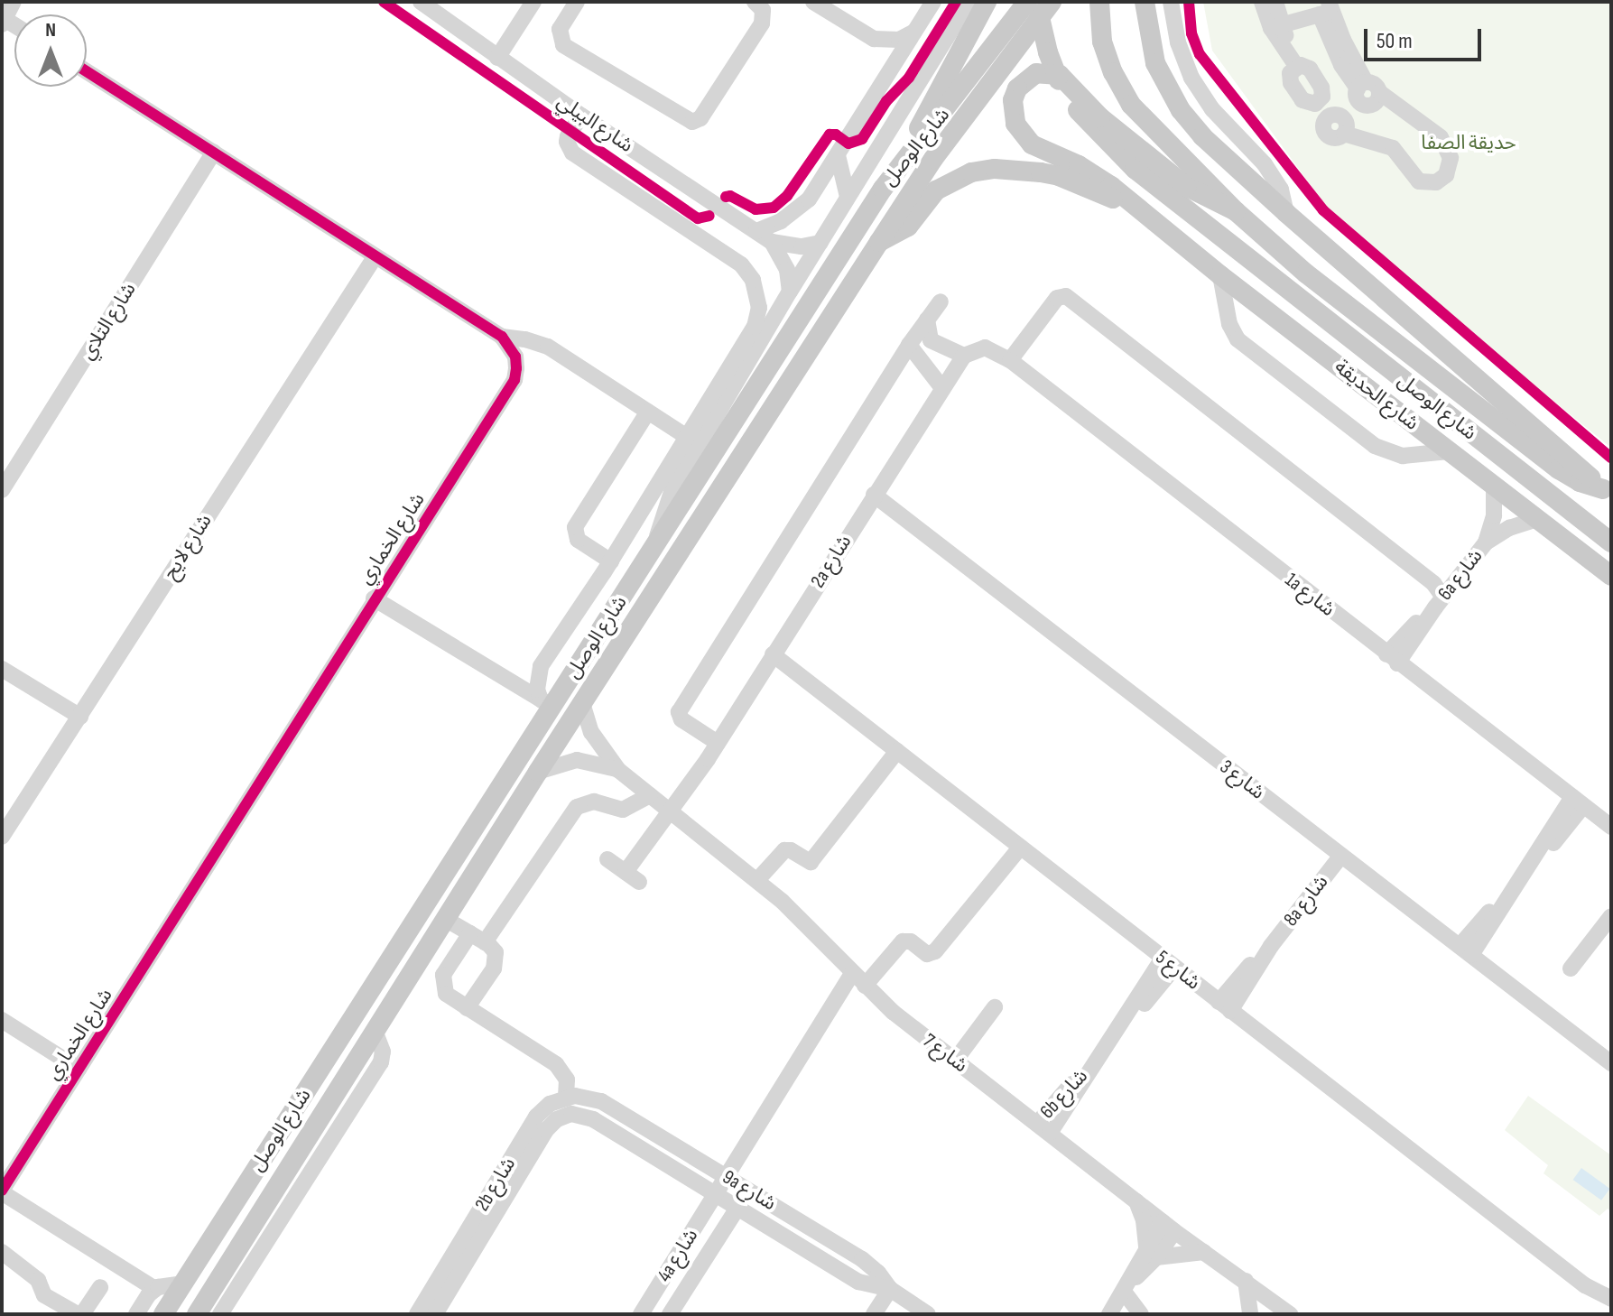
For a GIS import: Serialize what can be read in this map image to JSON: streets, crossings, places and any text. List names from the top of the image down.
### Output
{
  "streets": {
    "main road": ["شارع الوصل", "شارع الحديقة"],
    "street": [
      "شارع البيلي",
      "شارع التلاي",
      "شارع الخماري",
      "شارع لايح",
      "2a شارع",
      "6a شارع",
      "1a شارع",
      "شارع 3",
      "8a شارع",
      "شارع 5",
      "شارع 7",
      "6b شارع",
      "2b شارع",
      "9a شارع",
      "4a شارع"
    ]
  },
  "crossings": [
    ["شارع الوصل", "شارع 7"],
    ["شارع الحديقة", "6a شارع"],
    ["2a شارع", "شارع 3"],
    ["2a شارع", "شارع 5"],
    ["2a شارع", "شارع 7"],
    ["6a شارع", "1a شارع"],
    ["شارع 3", "8a شارع"],
    ["8a شارع", "شارع 5"],
    ["شارع 5", "6b شارع"],
    ["شارع 7", "6b شارع"],
    ["شارع 7", "4a شارع"],
    ["2b شارع", "9a شارع"],
    ["9a شارع", "4a شارع"]
  ],
  "parks": ["حديقة الصفا"],
  "scale_bar": "50 m",
  "north": "top"
}
